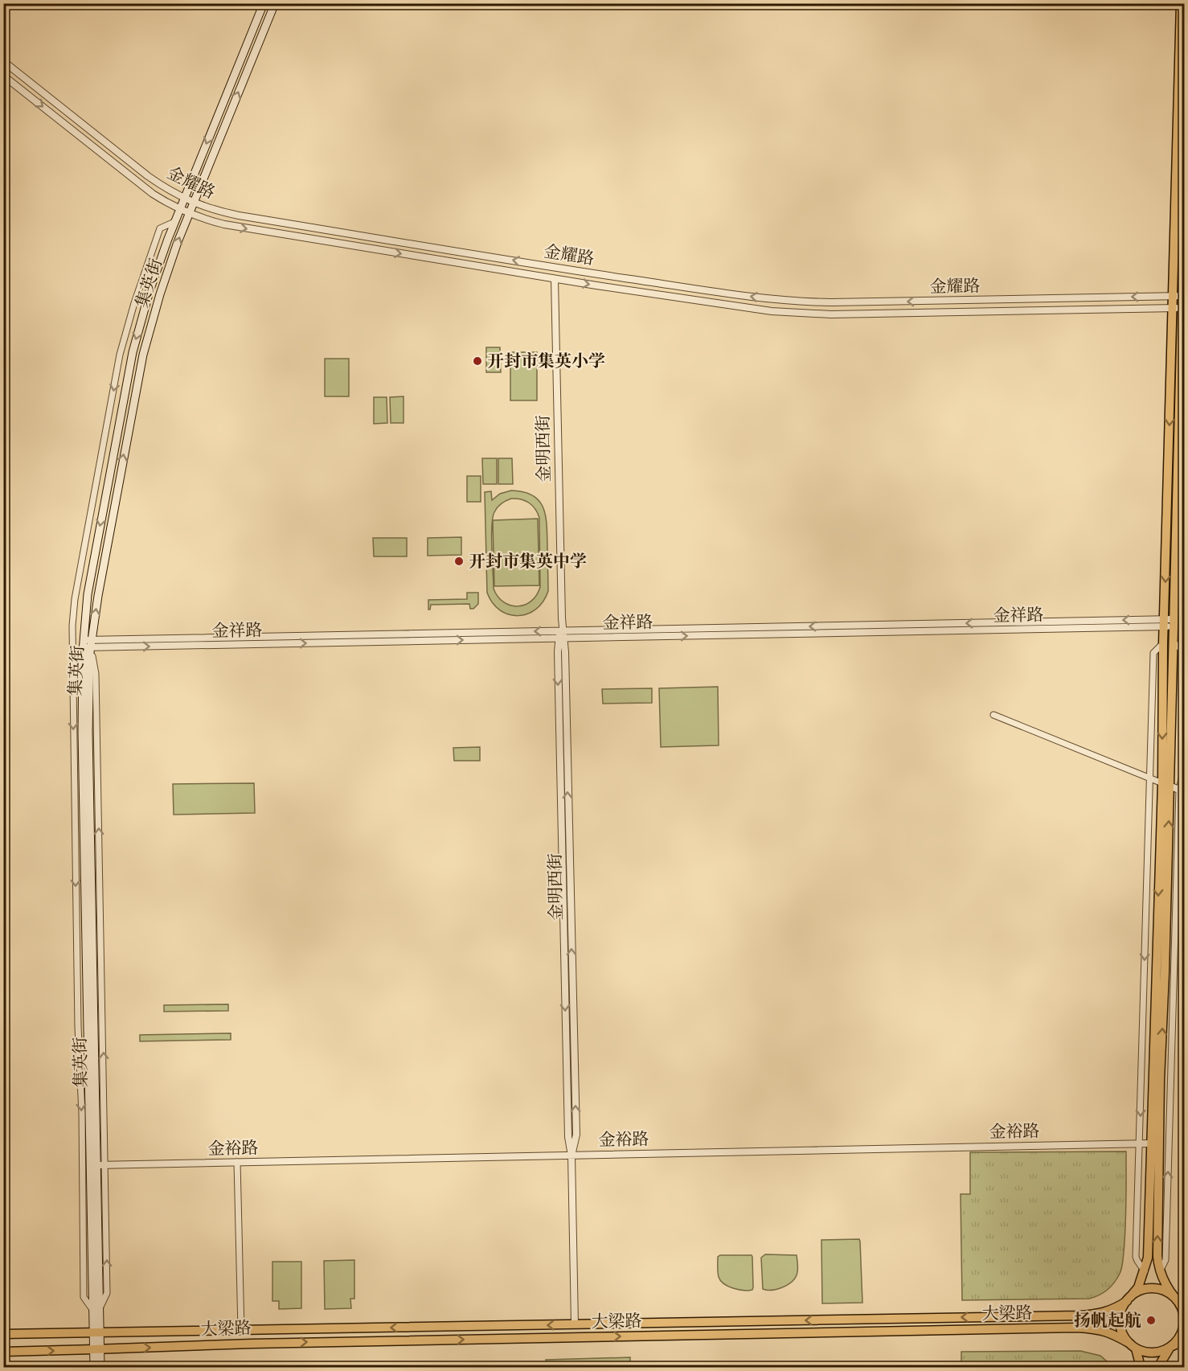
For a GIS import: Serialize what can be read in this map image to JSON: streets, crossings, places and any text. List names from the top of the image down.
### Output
{
  "streets": {
    "main road": ["集英街", "大梁路"],
    "street": [
      "金耀路",
      "金明西街",
      "金祥路",
      "金裕路"
    ]
  },
  "crossings": [
    ["金耀路", "集英街"],
    ["金耀路", "金明西街"],
    ["集英街", "金祥路"],
    ["集英街", "金裕路"],
    ["集英街", "大梁路"],
    ["金明西街", "金祥路"],
    ["金明西街", "金裕路"],
    ["金明西街", "大梁路"]
  ],
  "places": ["开封市集英小学", "开封市集英中学", "扬帆起航"]
}
